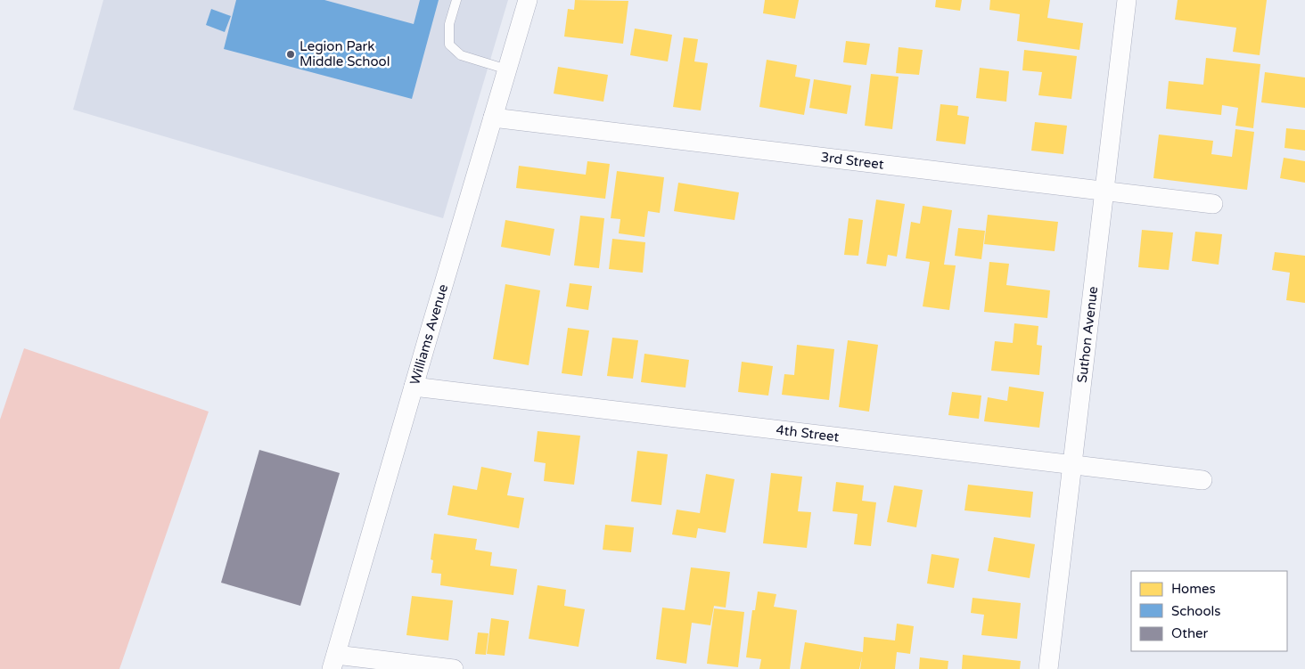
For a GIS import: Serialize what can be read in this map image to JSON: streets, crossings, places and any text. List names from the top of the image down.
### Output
{
  "streets": {
    "street": [
      "3rd Street",
      "Williams Avenue",
      "Suthon Avenue",
      "4th Street"
    ]
  },
  "crossings": [
    ["3rd Street", "Williams Avenue"],
    ["3rd Street", "Suthon Avenue"],
    ["Williams Avenue", "4th Street"],
    ["Suthon Avenue", "4th Street"]
  ],
  "places": ["Legion Park Middle School"],
  "legend": ["Homes", "Schools", "Other"]
}
